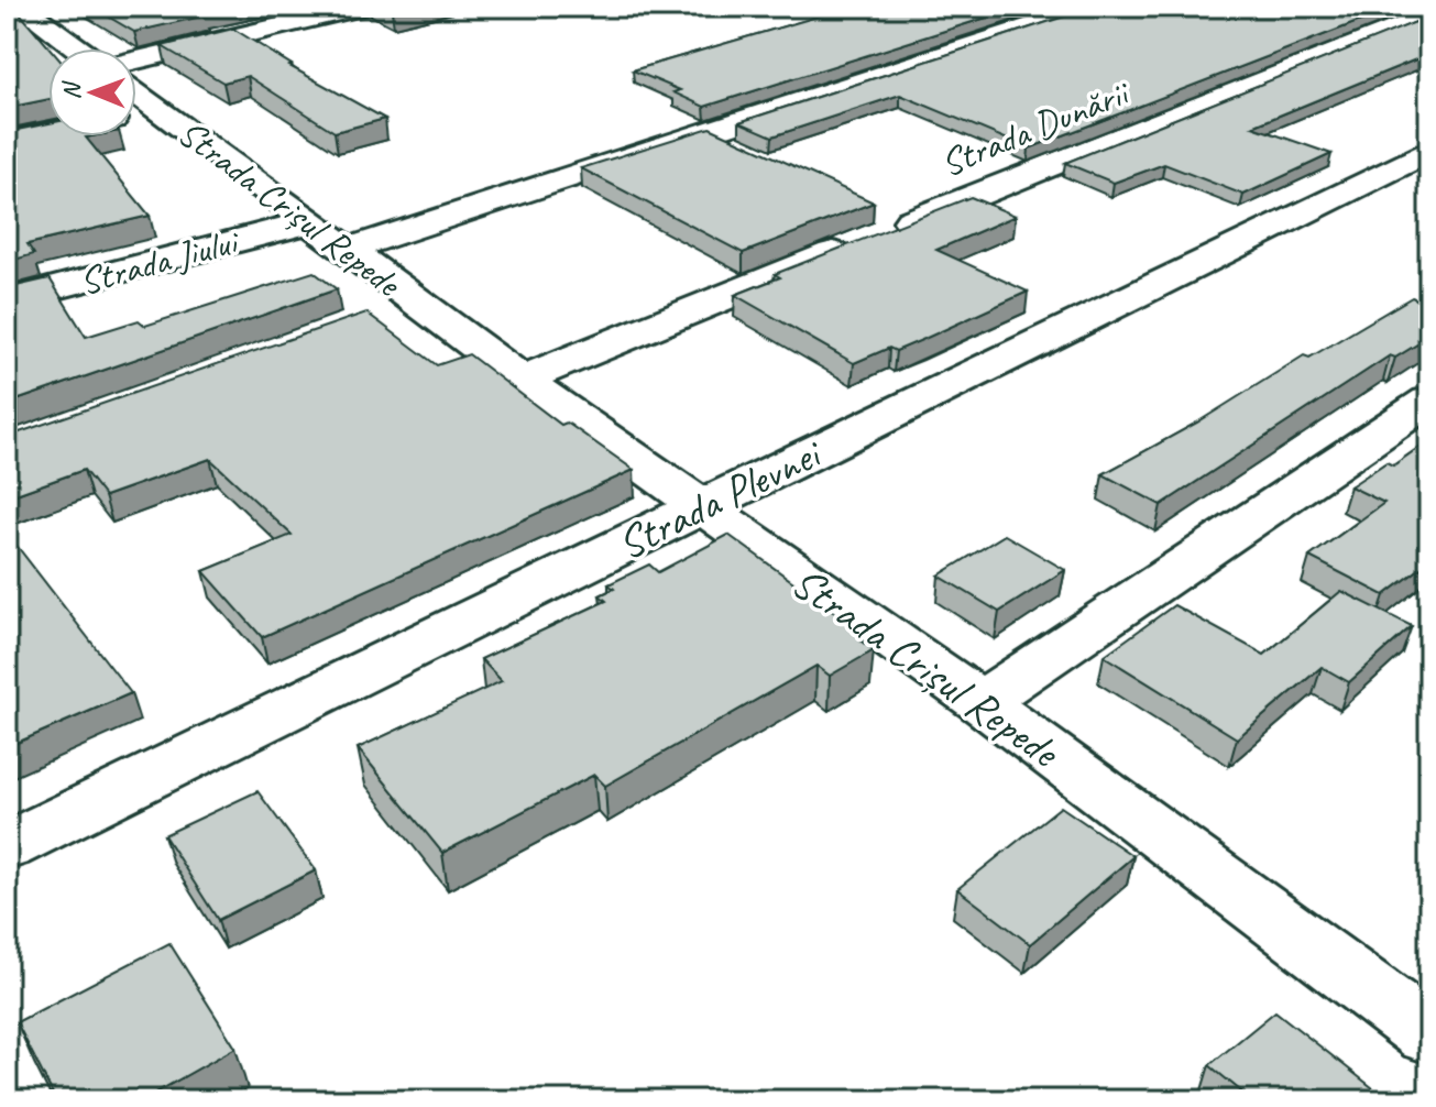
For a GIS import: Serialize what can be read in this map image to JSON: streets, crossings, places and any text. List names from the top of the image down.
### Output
{
  "streets": {
    "street": [
      "Strada Dunării",
      "Strada Crișul Repede",
      "Strada Jiului",
      "Strada Plevnei"
    ]
  },
  "crossings": [
    ["Strada Crișul Repede", "Strada Jiului"],
    ["Strada Crișul Repede", "Strada Plevnei"]
  ],
  "north": "left"
}
